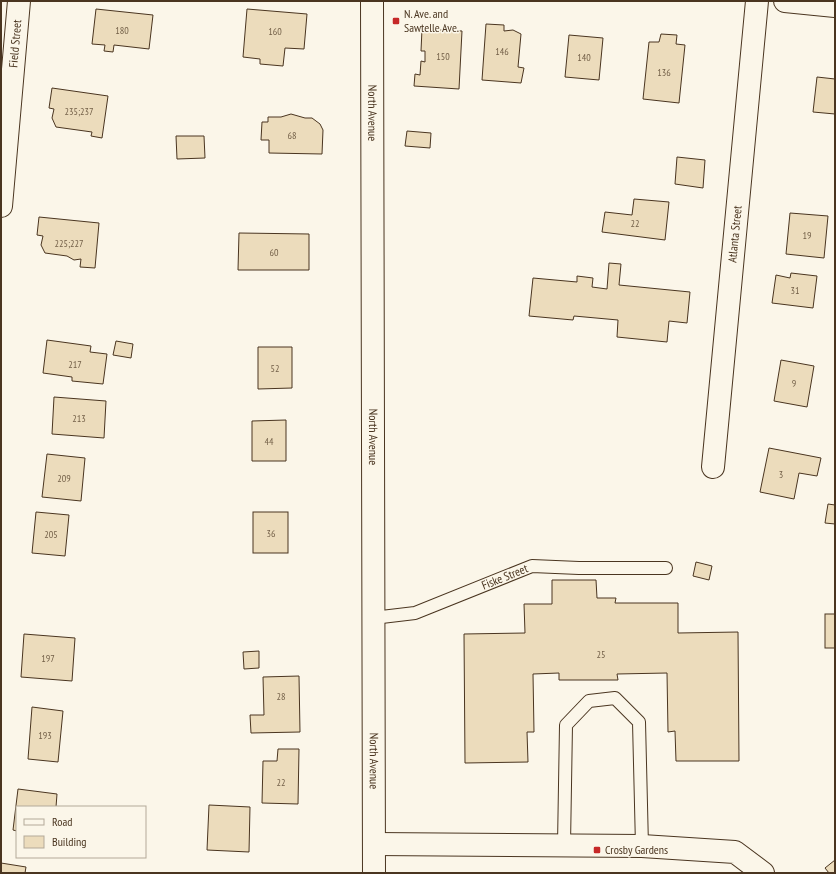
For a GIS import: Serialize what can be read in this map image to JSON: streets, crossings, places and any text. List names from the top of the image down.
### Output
{
  "streets": {
    "street": ["Field Street", "North Avenue", "Atlanta Street"],
    "lane": ["Fiske Street"]
  },
  "crossings": [
    ["North Avenue", "Fiske Street"]
  ],
  "places": {
    "transit": ["N. Ave. and Sawtelle Ave.", "Crosby Gardens"]
  },
  "house_numbers": [
    "180",
    "160",
    "146",
    "150",
    "140",
    "136",
    "235;237",
    "68",
    "22",
    "19",
    "225;227",
    "60",
    "31",
    "217",
    "52",
    "9",
    "213",
    "44",
    "3",
    "209",
    "36",
    "205",
    "25",
    "197",
    "28",
    "193",
    "22"
  ],
  "legend": ["Road", "Building"]
}
